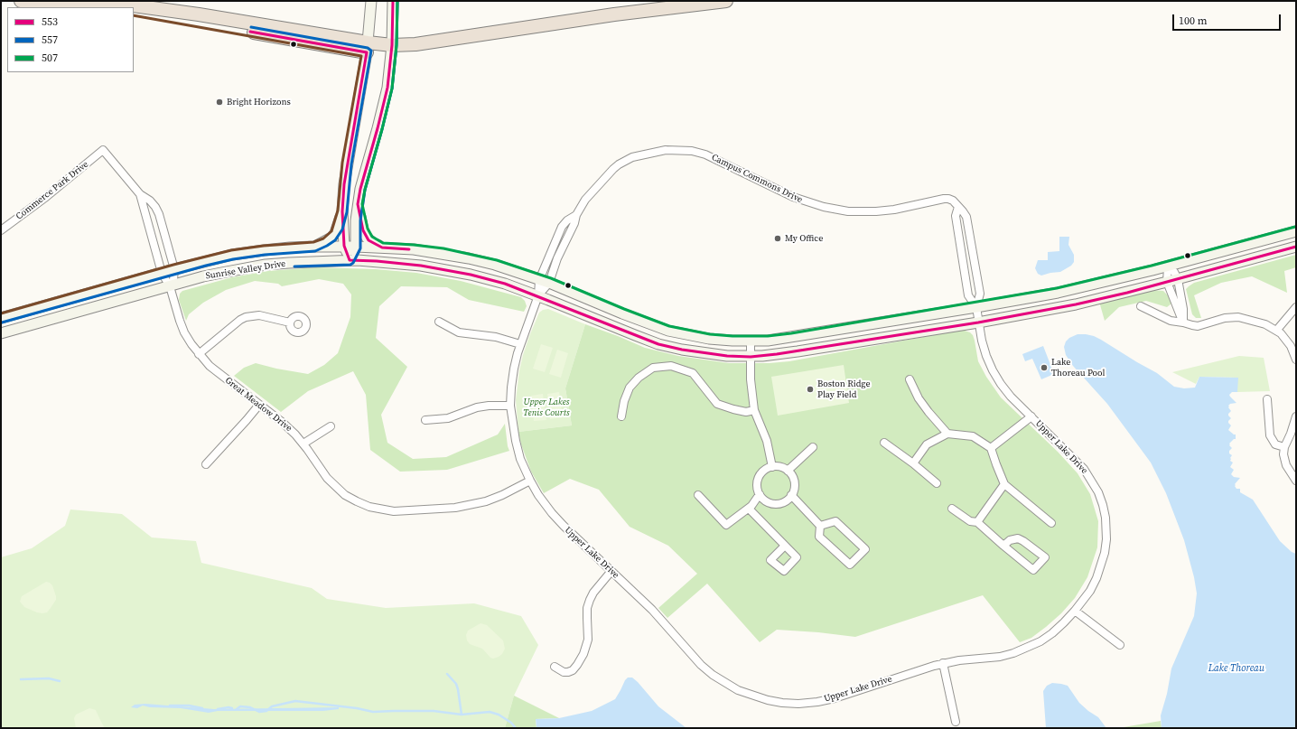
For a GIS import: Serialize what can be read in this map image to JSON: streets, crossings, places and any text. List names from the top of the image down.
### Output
{
  "streets": {
    "main road": ["Sunrise Valley Drive"],
    "street": [
      "Campus Commons Drive",
      "Commerce Park Drive",
      "Great Meadow Drive",
      "Upper Lake Drive"
    ]
  },
  "crossings": [
    ["Campus Commons Drive", "Sunrise Valley Drive"],
    ["Campus Commons Drive", "Upper Lake Drive"],
    ["Commerce Park Drive", "Great Meadow Drive"],
    ["Sunrise Valley Drive", "Great Meadow Drive"],
    ["Sunrise Valley Drive", "Upper Lake Drive"],
    ["Great Meadow Drive", "Upper Lake Drive"]
  ],
  "water": ["Lake Thoreau"],
  "parks": ["Upper Lakes Tenis Courts"],
  "places": [
    "Bright Horizons",
    "My Office",
    "Lake Thoreau Pool",
    "Boston Ridge Play Field"
  ],
  "lines": ["transit line 553", "transit line 557", "transit line 507"],
  "legend": ["553", "557", "507"],
  "scale_bar": "100 m"
}
